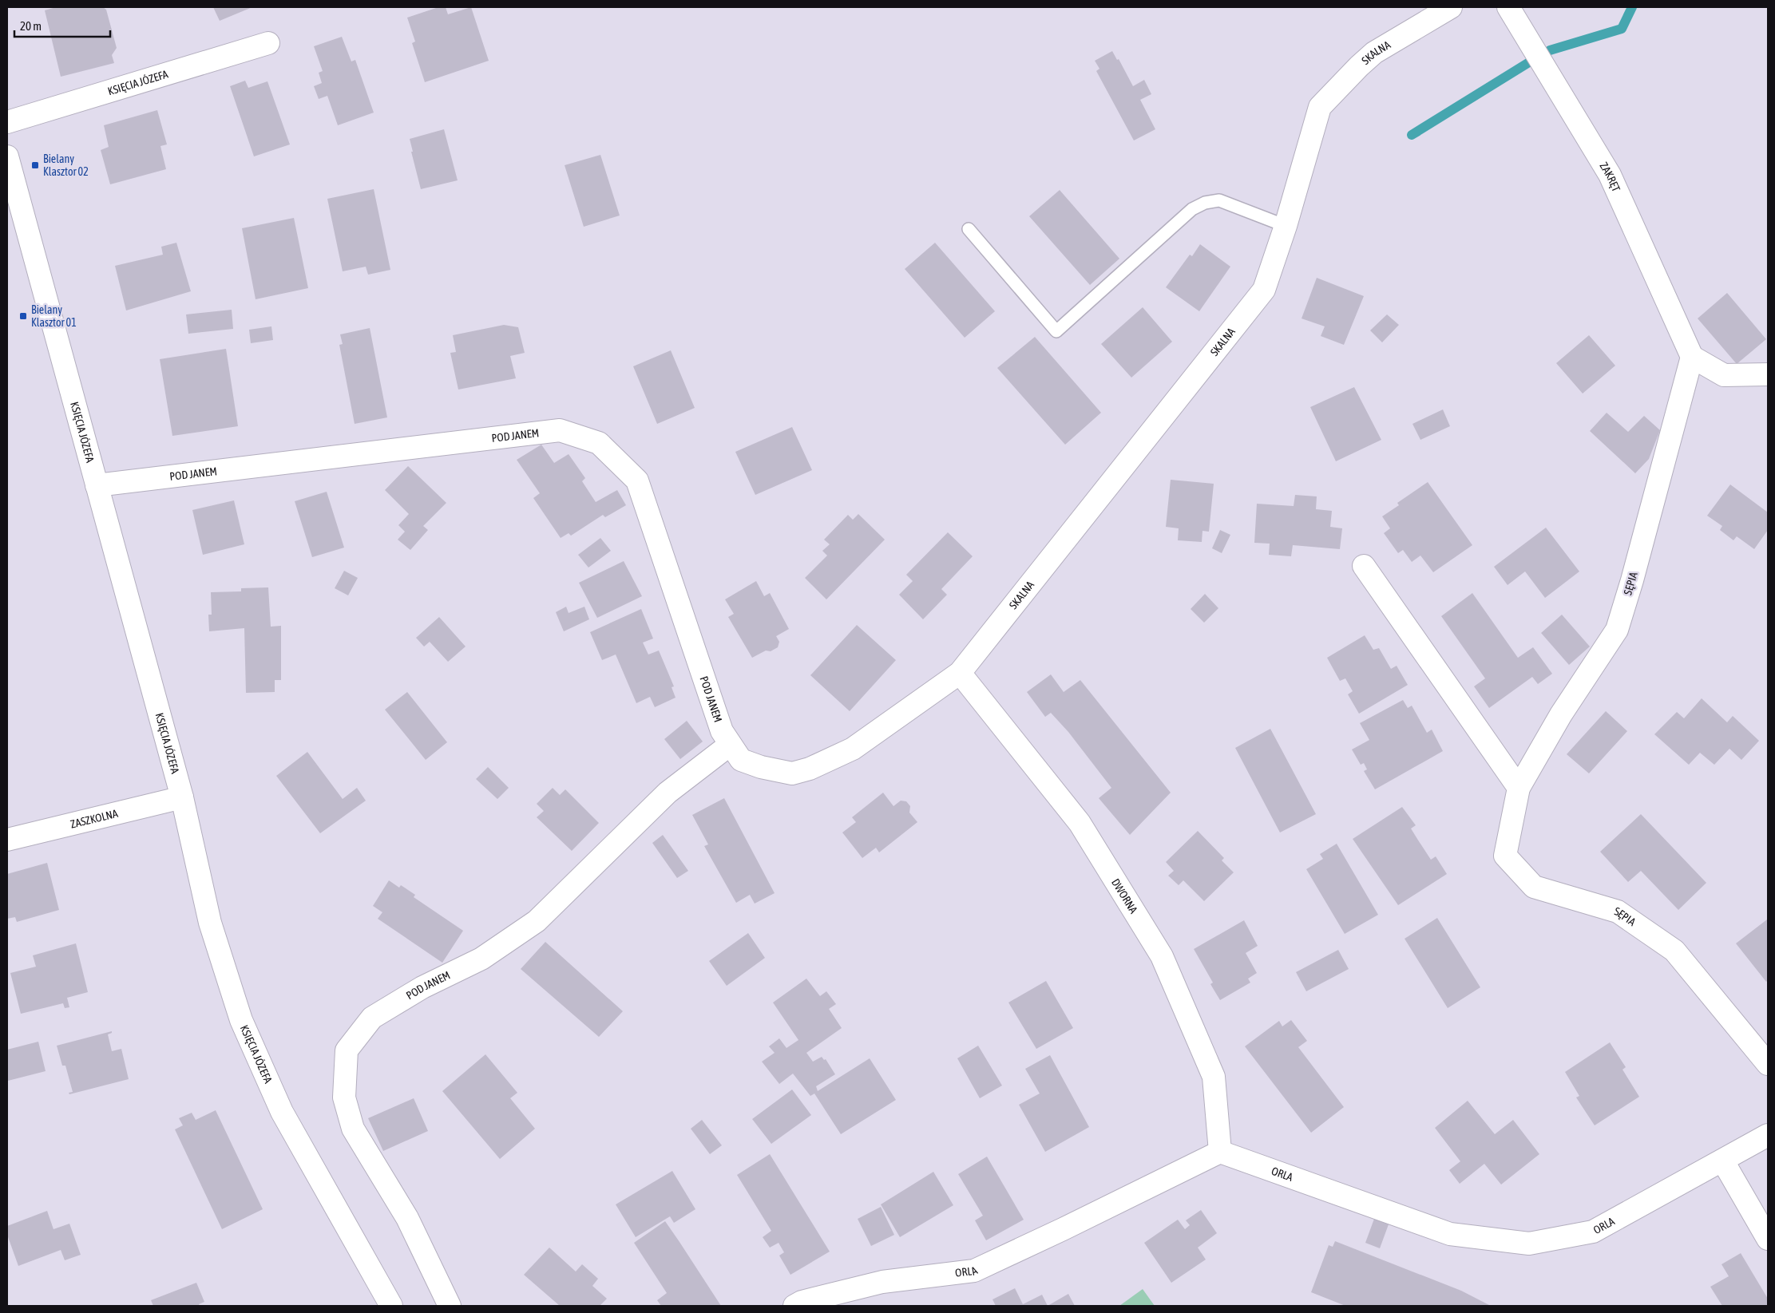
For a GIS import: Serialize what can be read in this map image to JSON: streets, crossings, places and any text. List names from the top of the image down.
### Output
{
  "streets": {
    "street": [
      "SKALNA",
      "KSIĘCIA JÓZEFA",
      "ZAKRĘT",
      "POD JANEM",
      "SĘPIA",
      "ZASZKOLNA",
      "DWORNA",
      "ORLA"
    ]
  },
  "crossings": [
    ["SKALNA", "POD JANEM"],
    ["SKALNA", "DWORNA"],
    ["KSIĘCIA JÓZEFA", "POD JANEM"],
    ["KSIĘCIA JÓZEFA", "ZASZKOLNA"],
    ["ZAKRĘT", "SĘPIA"],
    ["POD JANEM", "DWORNA"],
    ["DWORNA", "ORLA"]
  ],
  "places": {
    "transit": ["Bielany Klasztor 02", "Bielany Klasztor 01"]
  },
  "scale_bar": "20 m"
}
